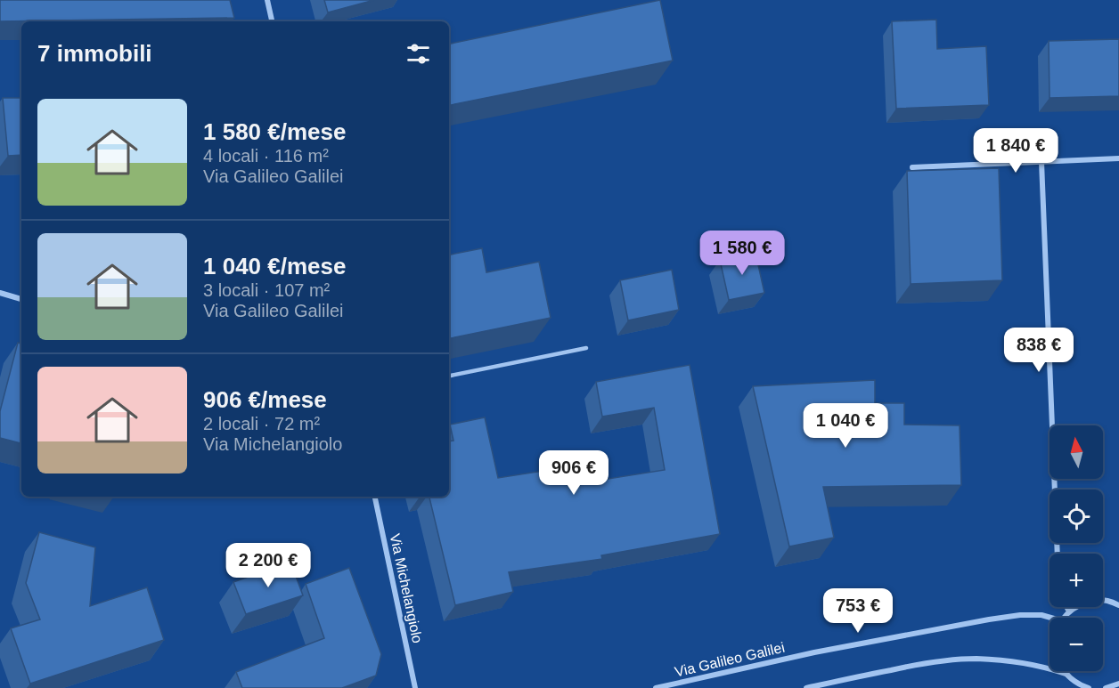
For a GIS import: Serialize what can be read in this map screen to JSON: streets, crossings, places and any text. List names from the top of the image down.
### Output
{
  "streets": {
    "street": ["Via Michelangiolo", "Via Galileo Galilei"]
  },
  "north": "top",
  "page": {
    "heading": "7 immobili",
    "list": [
      {
        "name": "1 580 €/mese",
        "note": "4 locali · 116 m² · Via Galileo Galilei"
      },
      {
        "name": "1 040 €/mese",
        "note": "3 locali · 107 m² · Via Galileo Galilei"
      },
      {
        "name": "906 €/mese",
        "note": "2 locali · 72 m² · Via Michelangiolo"
      }
    ],
    "price": [
      "1 840 €",
      "1 580 €",
      "838 €",
      "1 040 €",
      "906 €",
      "2 200 €",
      "753 €"
    ],
    "map_buttons": ["+", "−"]
  }
}
